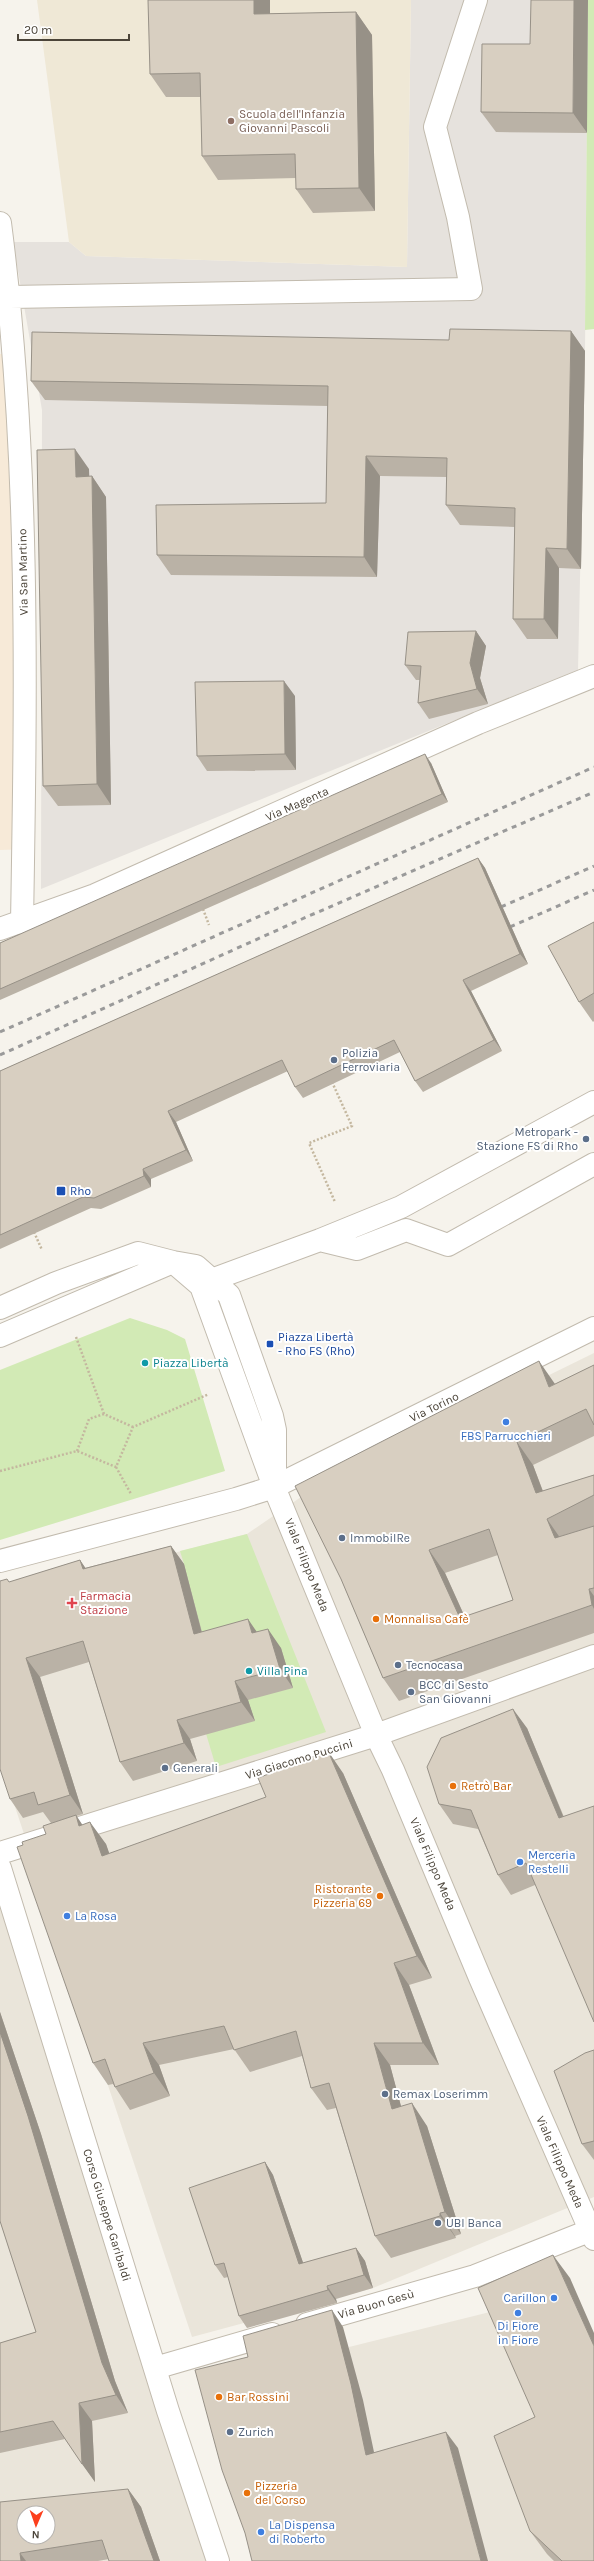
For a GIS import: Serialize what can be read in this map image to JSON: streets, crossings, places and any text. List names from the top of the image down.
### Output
{
  "streets": {
    "street": [
      "Via San Martino",
      "Via Magenta",
      "Via Torino",
      "Viale Filippo Meda",
      "Via Giacomo Puccini",
      "Corso Giuseppe Garibaldi",
      "Via Buon Gesù"
    ]
  },
  "crossings": [
    ["Via San Martino", "Via Magenta"],
    ["Via Torino", "Viale Filippo Meda"],
    ["Viale Filippo Meda", "Via Giacomo Puccini"],
    ["Viale Filippo Meda", "Via Buon Gesù"],
    ["Corso Giuseppe Garibaldi", "Via Buon Gesù"]
  ],
  "places": {
    "other": [
      "Scuola dell'Infanzia Giovanni Pascoli",
      "Polizia Ferroviaria",
      "Metropark - Stazione FS di Rho",
      "Piazza Libertà",
      "FBS Parrucchieri",
      "ImmobilRe",
      "Monnalisa Cafè",
      "Tecnocasa",
      "Villa Pina",
      "BCC di Sesto San Giovanni",
      "Generali",
      "Retrò Bar",
      "Merceria Restelli",
      "Ristorante Pizzeria 69",
      "La Rosa",
      "Remax Loserimm",
      "UBI Banca",
      "Carillon",
      "Di Fiore in Fiore",
      "Bar Rossini",
      "Zurich",
      "Pizzeria del Corso",
      "La Dispensa di Roberto"
    ],
    "transit": ["Rho", "Piazza Libertà - Rho FS (Rho)"],
    "health": ["Farmacia Stazione"]
  },
  "scale_bar": "20 m",
  "north": "bottom"
}
